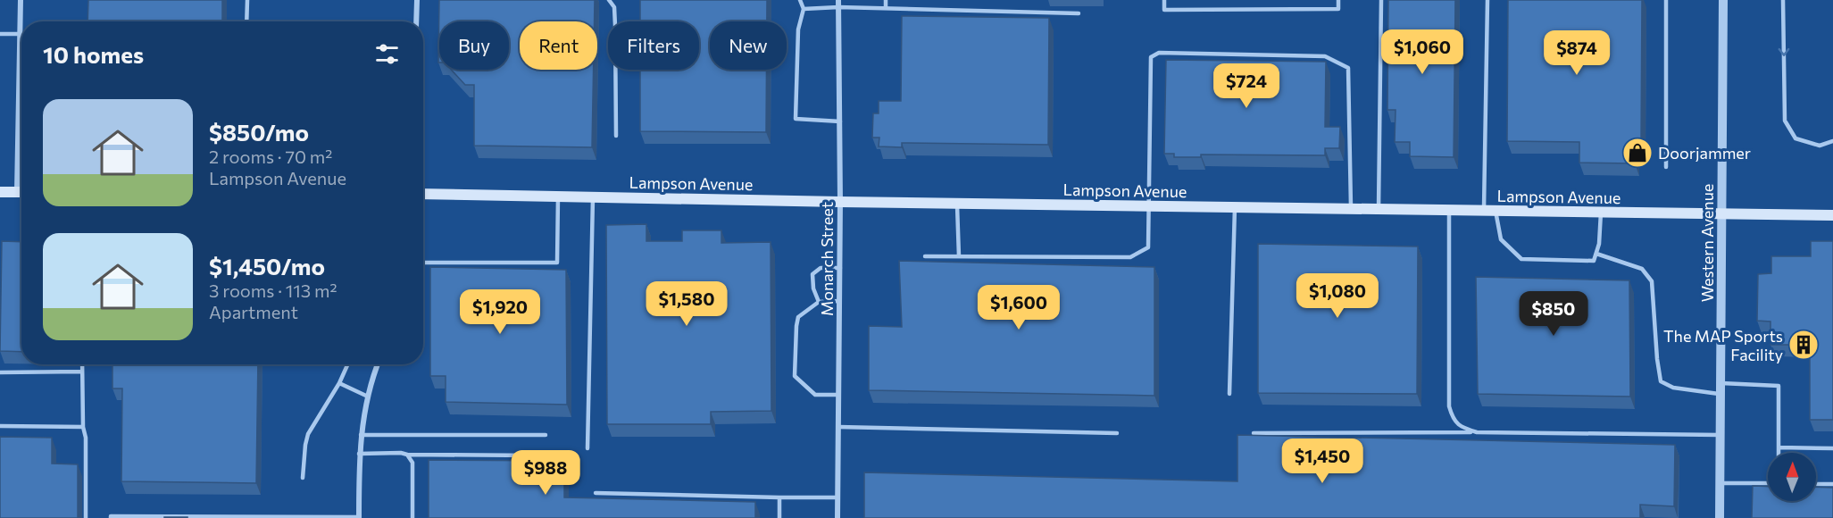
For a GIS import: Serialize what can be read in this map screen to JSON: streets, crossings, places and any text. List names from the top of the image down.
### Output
{
  "streets": {
    "main road": ["Lampson Avenue"],
    "street": ["Western Avenue", "Monarch Street"]
  },
  "crossings": [
    ["Lampson Avenue", "Western Avenue"],
    ["Lampson Avenue", "Monarch Street"]
  ],
  "places": {
    "shop": ["Doorjammer"],
    "building": ["The MAP Sports Facility"]
  },
  "north": "top",
  "page": {
    "chip": [
      "Buy",
      "Rent",
      "Filters",
      "New"
    ],
    "heading": "10 homes",
    "price": [
      "$1,060",
      "$874",
      "$724",
      "$1,080",
      "$1,580",
      "$1,600",
      "$1,920",
      "$850",
      "$1,450",
      "$988"
    ],
    "list": [
      {
        "name": "$850/mo",
        "note": "2 rooms · 70 m² · Lampson Avenue"
      },
      {
        "name": "$1,450/mo",
        "note": "3 rooms · 113 m² · Apartment"
      }
    ]
  }
}
